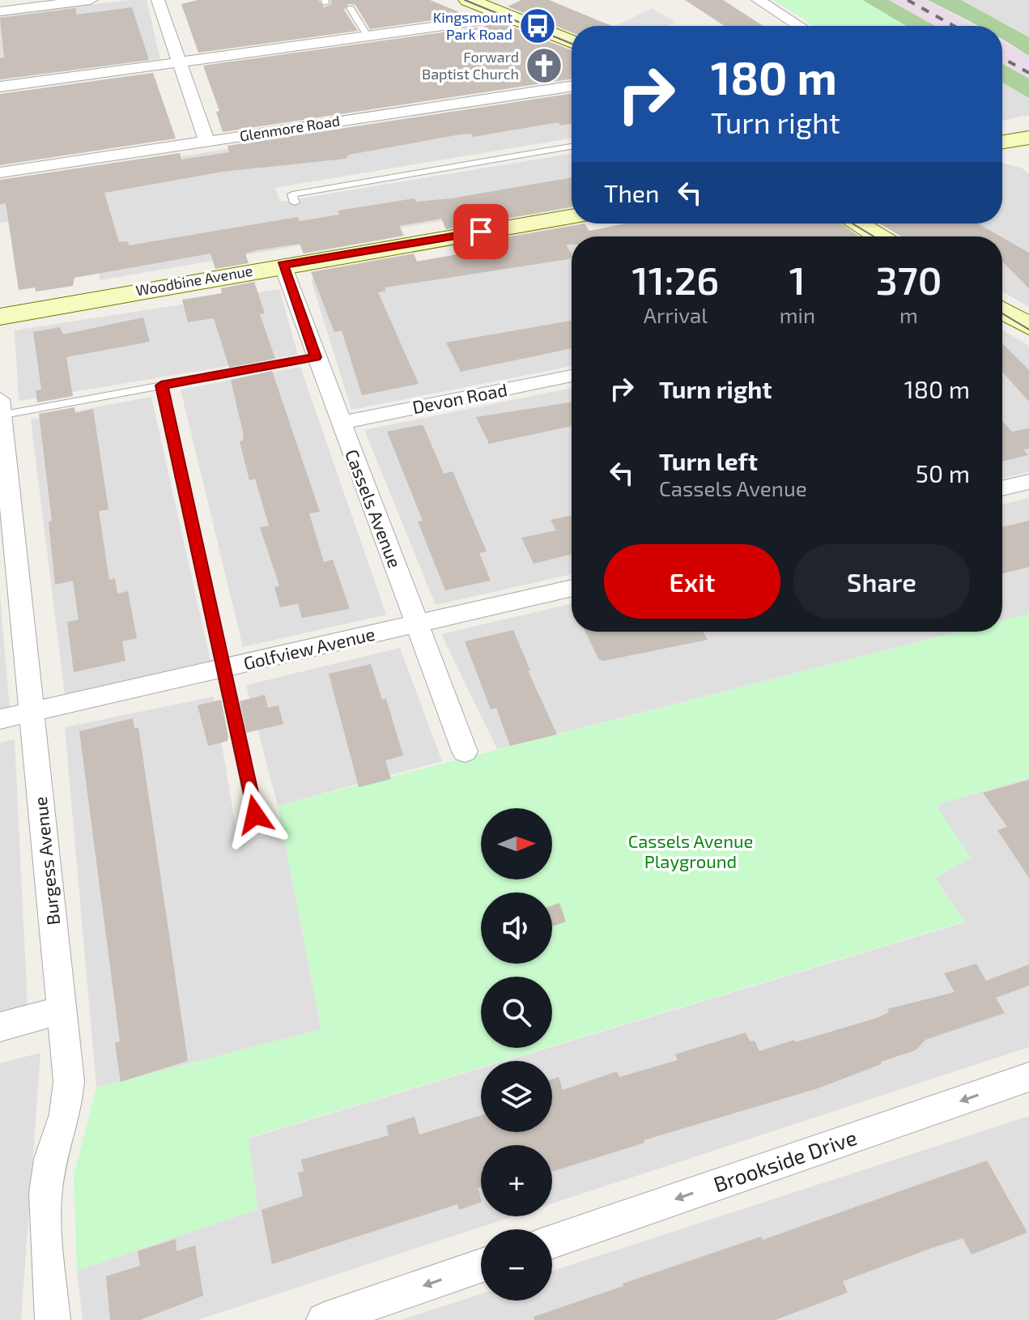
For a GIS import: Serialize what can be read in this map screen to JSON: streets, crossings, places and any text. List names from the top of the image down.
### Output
{
  "streets": {
    "main road": ["Woodbine Avenue"],
    "street": [
      "Glenmore Road",
      "Devon Road",
      "Cassels Avenue",
      "Golfview Avenue",
      "Burgess Avenue",
      "Brookside Drive"
    ]
  },
  "crossings": [
    ["Woodbine Avenue", "Cassels Avenue"],
    ["Devon Road", "Cassels Avenue"],
    ["Cassels Avenue", "Golfview Avenue"],
    ["Golfview Avenue", "Burgess Avenue"]
  ],
  "one_way": ["Brookside Drive"],
  "parks": ["Cassels Avenue Playground"],
  "places": {
    "bus stop": ["Kingsmount Park Road"],
    "church": ["Forward Baptist Church"]
  },
  "north": "right",
  "page": {
    "turn": ["180 m", "Turn right"],
    "then": "Then",
    "eta": [
      "11:26",
      "Arrival",
      "1",
      "min",
      "370",
      "m"
    ],
    "list": [
      {
        "name": "Turn right",
        "value": "180 m"
      },
      {
        "name": "Turn left",
        "note": "Cassels Avenue",
        "value": "50 m"
      }
    ],
    "buttons": ["Exit", "Share"],
    "map_buttons": ["+", "−"]
  }
}
